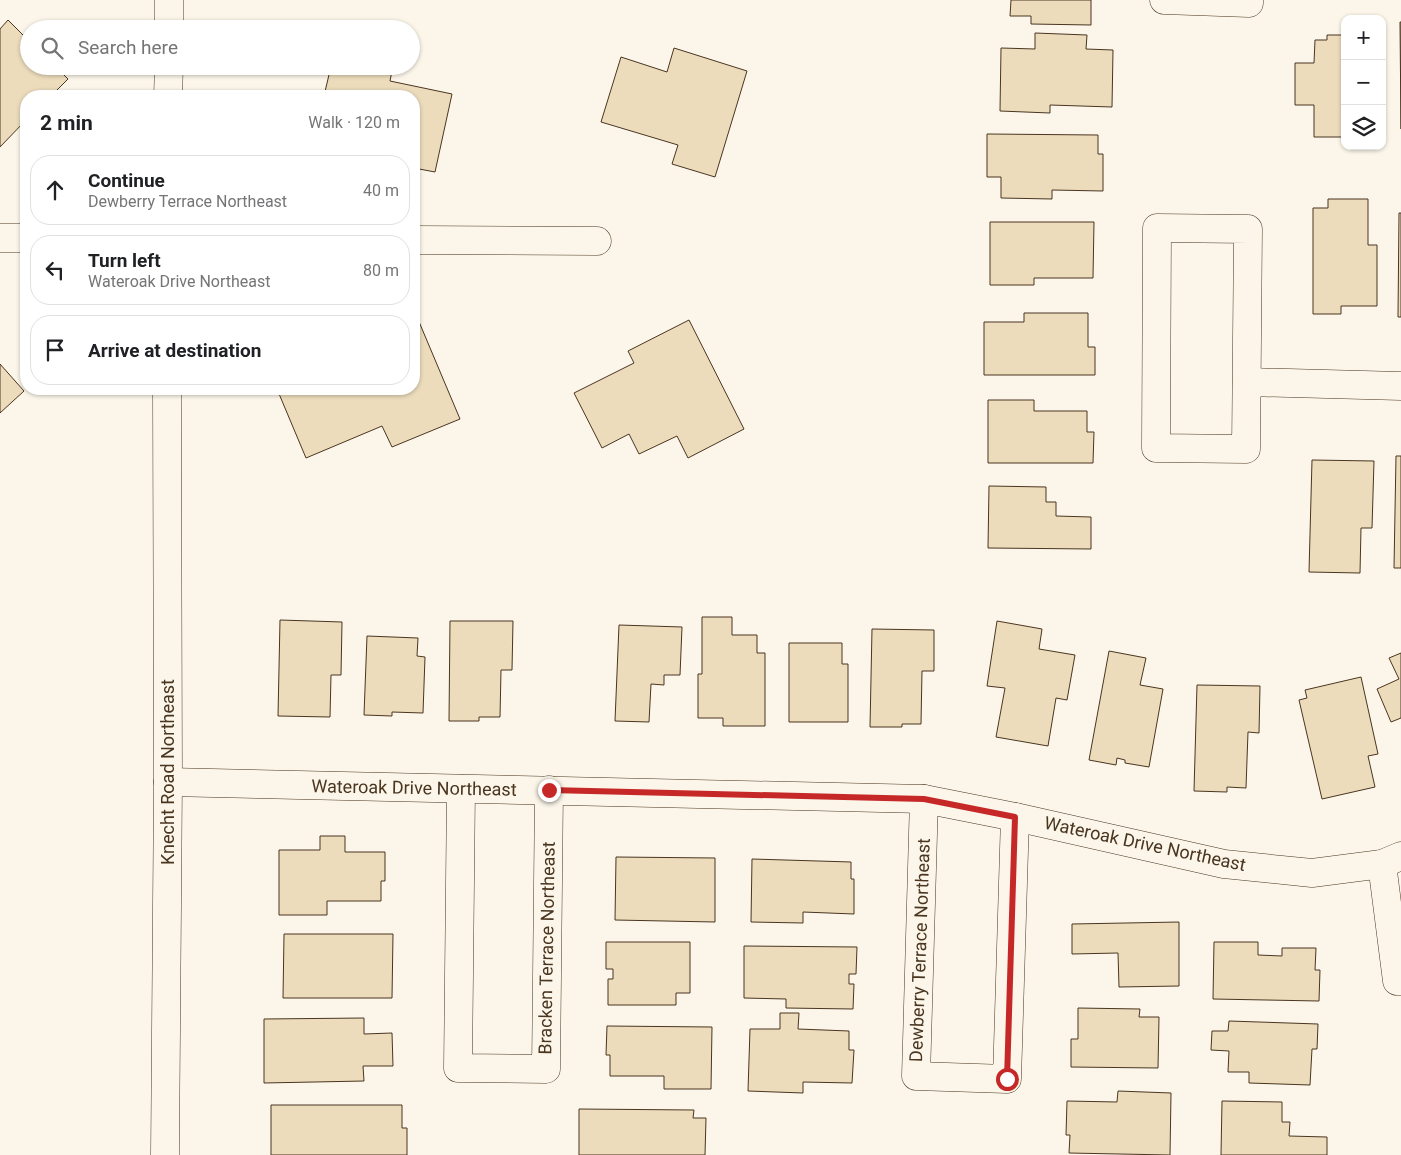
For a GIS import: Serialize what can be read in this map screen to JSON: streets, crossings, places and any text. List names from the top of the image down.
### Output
{
  "streets": {
    "street": [
      "Knecht Road Northeast",
      "Wateroak Drive Northeast",
      "Bracken Terrace Northeast",
      "Dewberry Terrace Northeast"
    ]
  },
  "crossings": [
    ["Knecht Road Northeast", "Wateroak Drive Northeast"],
    ["Wateroak Drive Northeast", "Bracken Terrace Northeast"],
    ["Wateroak Drive Northeast", "Dewberry Terrace Northeast"]
  ],
  "page": {
    "map_buttons": ["+", "−"],
    "search": "Search here",
    "heading": ["2 min", "Walk · 120 m"],
    "list": [
      ["Continue", "Dewberry Terrace Northeast", "40 m"],
      ["Turn left", "Wateroak Drive Northeast", "80 m"],
      "Arrive at destination"
    ]
  }
}
